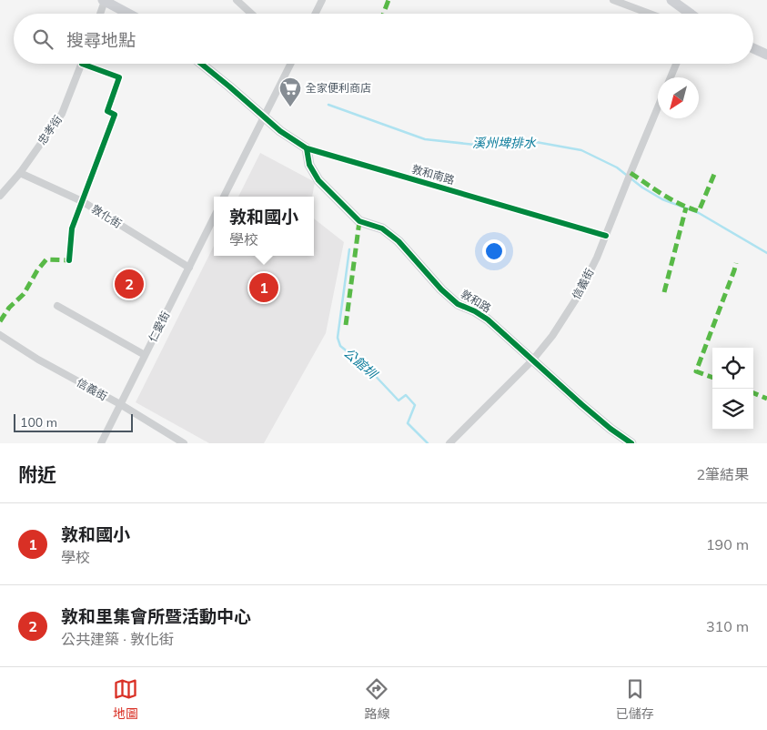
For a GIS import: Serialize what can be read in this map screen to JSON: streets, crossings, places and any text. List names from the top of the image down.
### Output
{
  "streets": {
    "street": [
      "忠孝街",
      "敦和南路",
      "敦化街",
      "信義街",
      "敦和路",
      "仁愛街"
    ]
  },
  "crossings": [
    ["忠孝街", "敦化街"],
    ["敦和南路", "信義街"],
    ["敦和南路", "敦和路"],
    ["敦化街", "仁愛街"],
    ["信義街", "敦和路"],
    ["信義街", "仁愛街"]
  ],
  "water": ["溪州埤排水", "公館圳"],
  "places": {
    "supermarket": ["全家便利商店"]
  },
  "scale_bar": "100 m",
  "north": "bottom left",
  "page": {
    "search": "搜尋地點",
    "popup": ["敦和國小", "學校"],
    "pins": ["2", "1"],
    "scale": "100 m",
    "heading": ["附近", "2筆結果"],
    "list": [
      {
        "mark": "1",
        "name": "敦和國小",
        "note": "學校",
        "value": "190 m"
      },
      {
        "mark": "2",
        "name": "敦和里集會所暨活動中心",
        "note": "公共建築 · 敦化街",
        "value": "310 m"
      }
    ],
    "nav": ["地圖", "路線", "已儲存"]
  }
}
